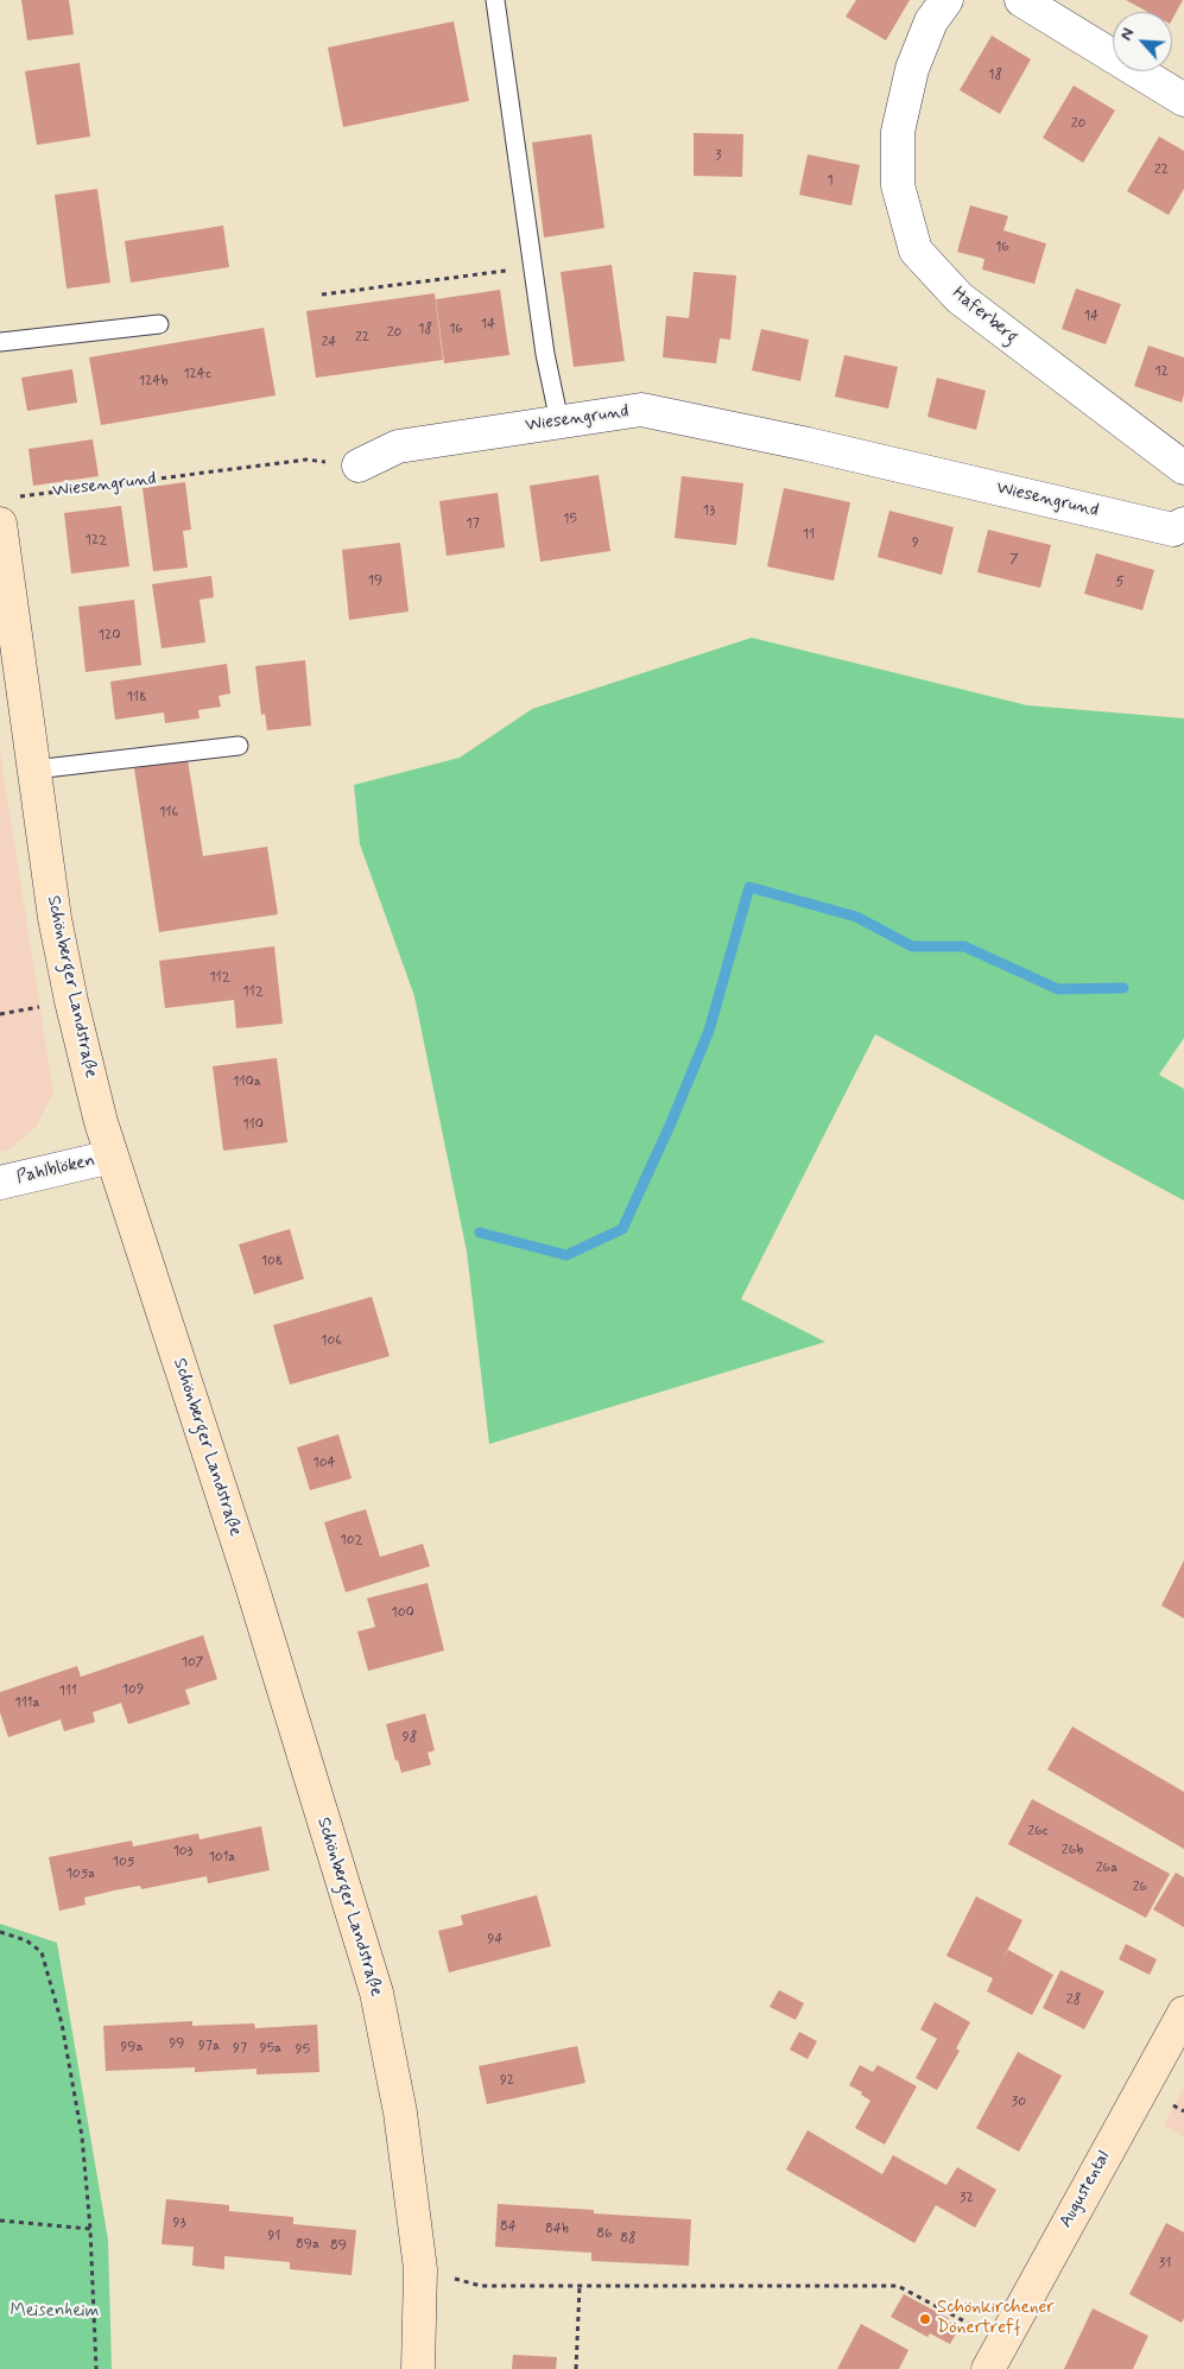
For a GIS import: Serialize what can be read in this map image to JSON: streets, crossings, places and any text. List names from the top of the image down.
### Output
{
  "streets": {
    "main road": ["Schönberger Landstraße", "Augustental"],
    "street": ["Haferberg", "Wiesengrund", "Pahlblöken"]
  },
  "crossings": [
    ["Wiesengrund", "Schönberger Landstraße"],
    ["Schönberger Landstraße", "Pahlblöken"]
  ],
  "parks": ["Meisenheim"],
  "places": ["Schönkirchener Dönertreff"],
  "house_numbers": [
    "18",
    "20",
    "3",
    "22",
    "1",
    "16",
    "14",
    "14",
    "18",
    "16",
    "20",
    "22",
    "24",
    "12",
    "124c",
    "124b",
    "13",
    "15",
    "17",
    "11",
    "122",
    "9",
    "7",
    "19",
    "5",
    "120",
    "118",
    "116",
    "112",
    "112",
    "110a",
    "110",
    "108",
    "106",
    "104",
    "102",
    "100",
    "107",
    "109",
    "111",
    "111a",
    "98",
    "26c",
    "26b",
    "103",
    "101a",
    "105",
    "26a",
    "105a",
    "26",
    "94",
    "28",
    "99",
    "97a",
    "99a",
    "97",
    "95a",
    "95",
    "92",
    "30",
    "32",
    "93",
    "84",
    "84b",
    "86",
    "91",
    "88",
    "89a",
    "89",
    "31"
  ],
  "north": "top left"
}
